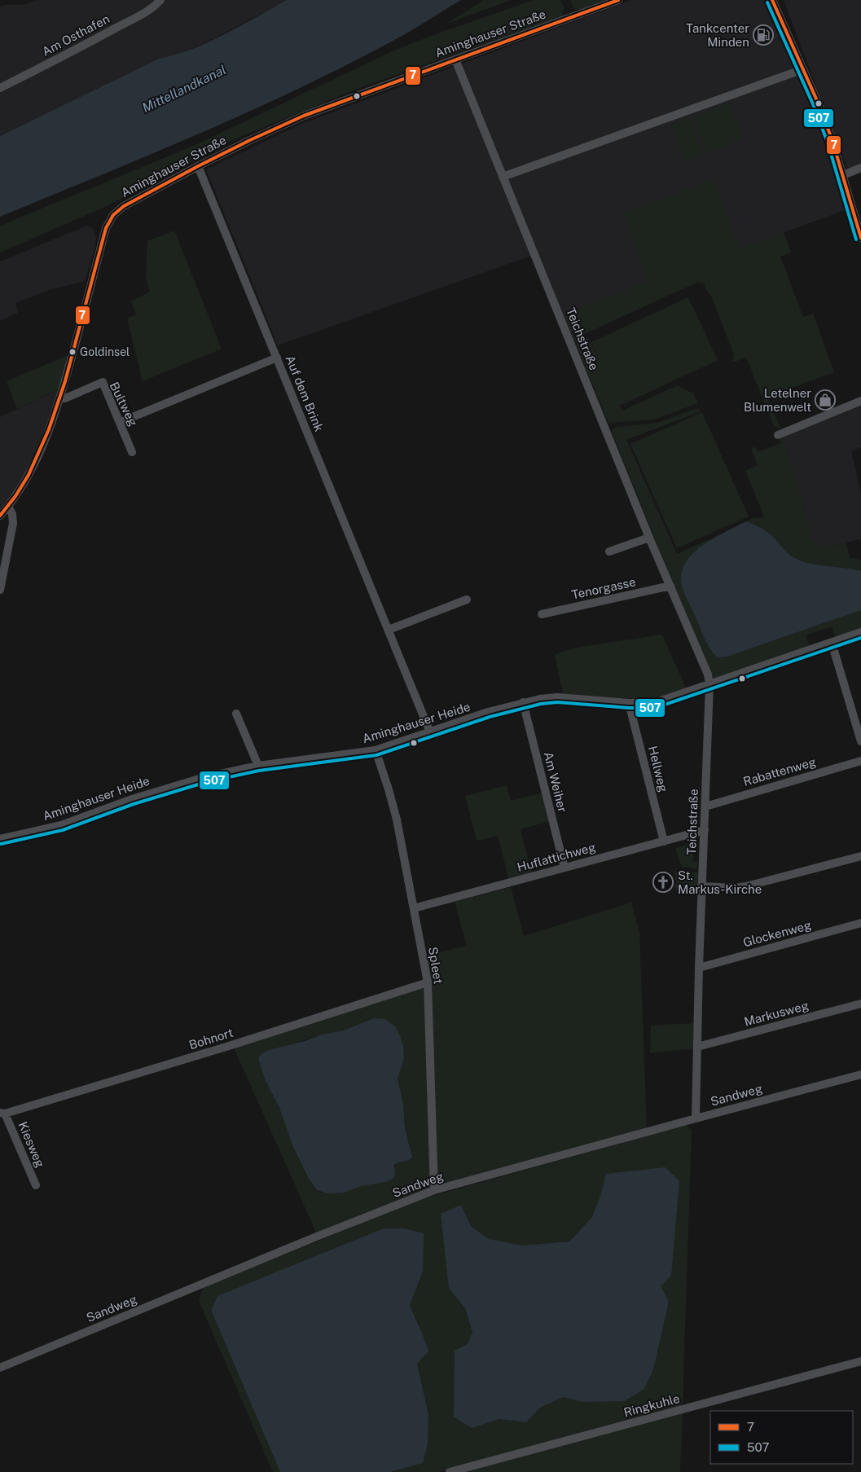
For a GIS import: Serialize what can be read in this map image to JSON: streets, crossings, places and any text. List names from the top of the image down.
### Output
{
  "streets": {
    "street": [
      "Aminghauser Straße",
      "Am Osthafen",
      "Teichstraße",
      "Auf dem Brink",
      "Bultweg",
      "Tenorgasse",
      "Aminghauser Heide",
      "Hellweg",
      "Rabattenweg",
      "Am Weiher",
      "Huflattichweg",
      "Glockenweg",
      "Spleet",
      "Markusweg",
      "Bohnort",
      "Sandweg",
      "Kiesweg",
      "Ringkuhle"
    ]
  },
  "crossings": [
    ["Aminghauser Straße", "Teichstraße"],
    ["Aminghauser Straße", "Auf dem Brink"],
    ["Aminghauser Straße", "Bultweg"],
    ["Teichstraße", "Tenorgasse"],
    ["Teichstraße", "Aminghauser Heide"],
    ["Teichstraße", "Rabattenweg"],
    ["Teichstraße", "Huflattichweg"],
    ["Teichstraße", "Glockenweg"],
    ["Teichstraße", "Markusweg"],
    ["Teichstraße", "Sandweg"],
    ["Auf dem Brink", "Aminghauser Heide"],
    ["Aminghauser Heide", "Hellweg"],
    ["Aminghauser Heide", "Am Weiher"],
    ["Aminghauser Heide", "Spleet"],
    ["Hellweg", "Huflattichweg"],
    ["Am Weiher", "Huflattichweg"],
    ["Huflattichweg", "Spleet"],
    ["Spleet", "Bohnort"],
    ["Spleet", "Sandweg"],
    ["Bohnort", "Kiesweg"]
  ],
  "water": ["Mittellandkanal"],
  "places": {
    "fuel station": ["Tankcenter Minden"],
    "other": ["Goldinsel"],
    "shop": ["Letelner Blumenwelt"],
    "church": ["St. Markus-Kirche"]
  },
  "lines": ["transit line 7", "transit line 507"],
  "legend": ["7", "507"]
}
